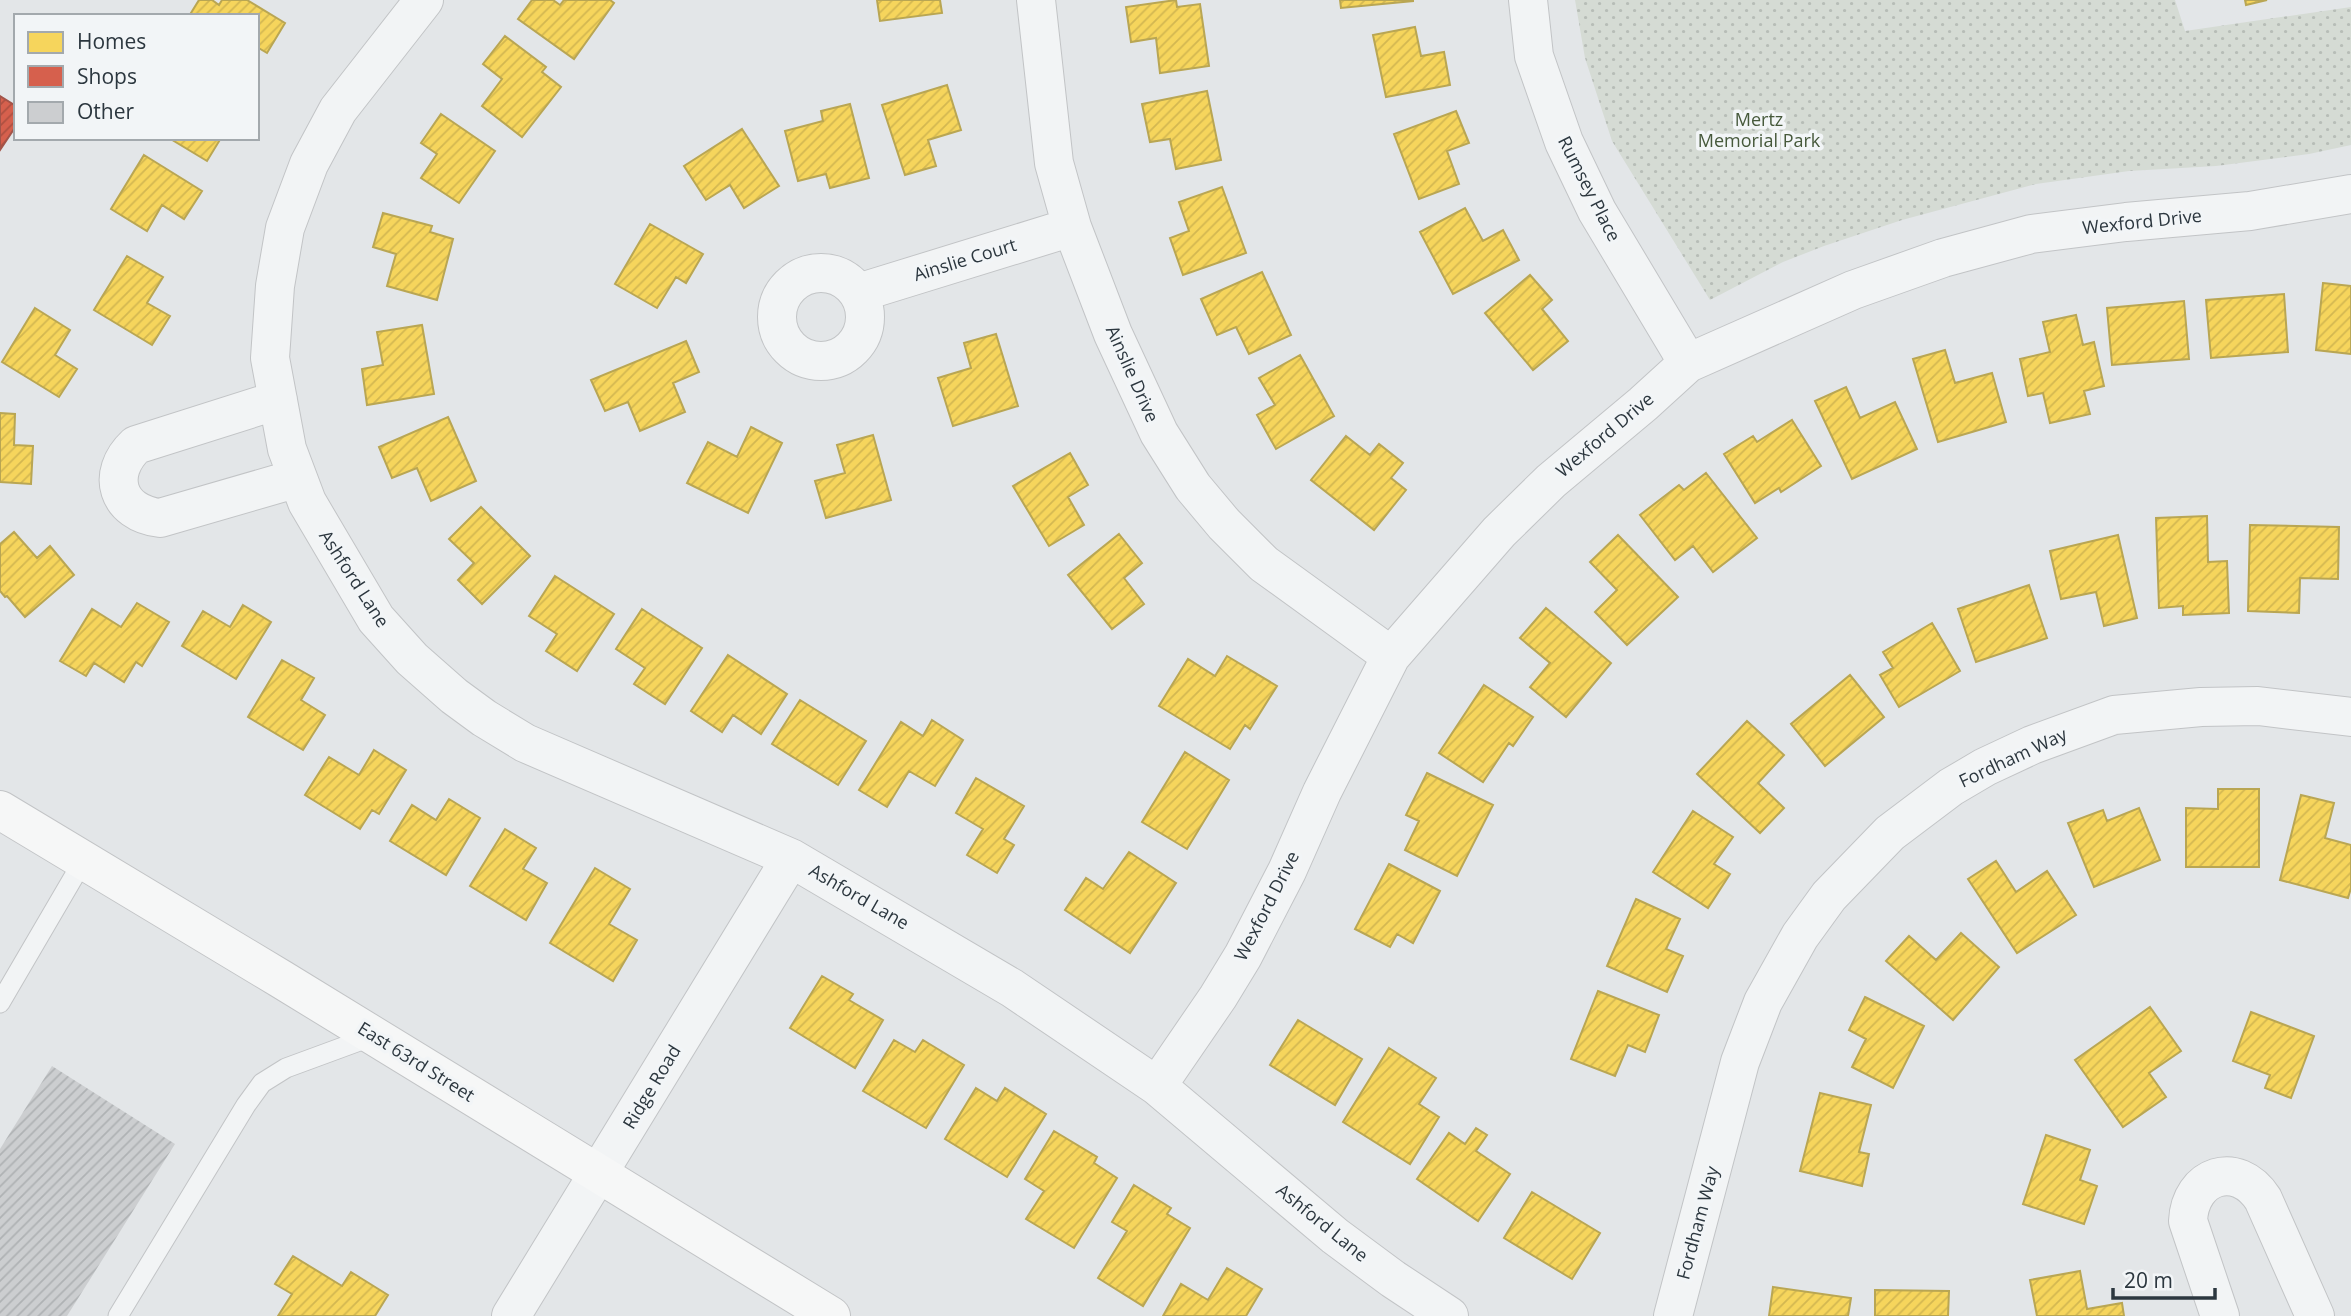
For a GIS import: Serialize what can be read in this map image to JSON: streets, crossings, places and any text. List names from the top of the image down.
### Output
{
  "streets": {
    "main road": ["East 63rd Street"],
    "street": [
      "Rumsey Place",
      "Wexford Drive",
      "Ainslie Court",
      "Ainslie Drive",
      "Ashford Lane",
      "Fordham Way",
      "Ridge Road"
    ]
  },
  "crossings": [
    ["Rumsey Place", "Wexford Drive"],
    ["Wexford Drive", "Ainslie Drive"],
    ["Wexford Drive", "Ashford Lane"],
    ["Ainslie Court", "Ainslie Drive"],
    ["Ashford Lane", "Ridge Road"],
    ["East 63rd Street", "Ridge Road"]
  ],
  "parks": ["Mertz Memorial Park"],
  "legend": ["Homes", "Shops", "Other"],
  "scale_bar": "20 m"
}
